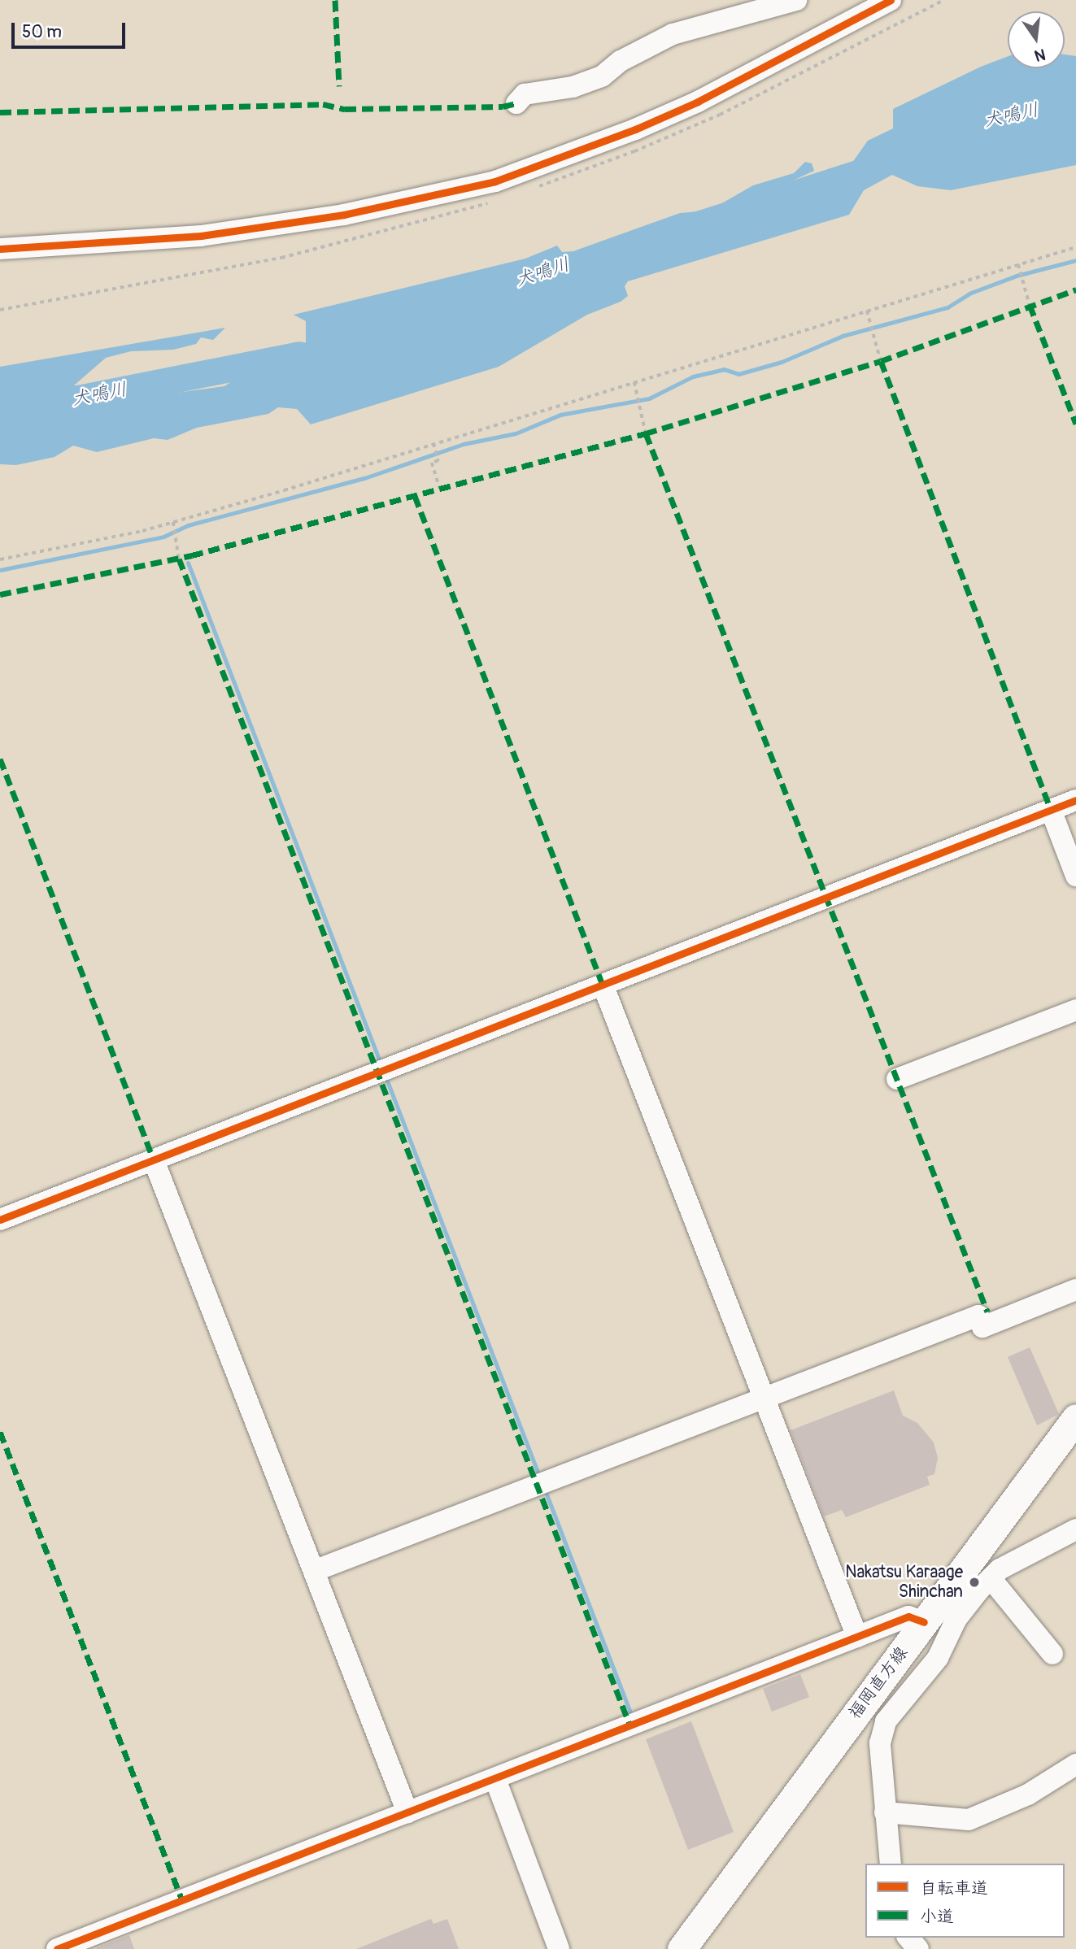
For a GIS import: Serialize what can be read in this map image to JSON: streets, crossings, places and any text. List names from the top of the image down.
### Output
{
  "streets": {
    "main road": ["福岡直方線"]
  },
  "water": ["犬鳴川"],
  "places": ["Nakatsu Karaage Shinchan"],
  "legend": ["自転車道", "小道"],
  "scale_bar": "50 m",
  "north": "bottom"
}
